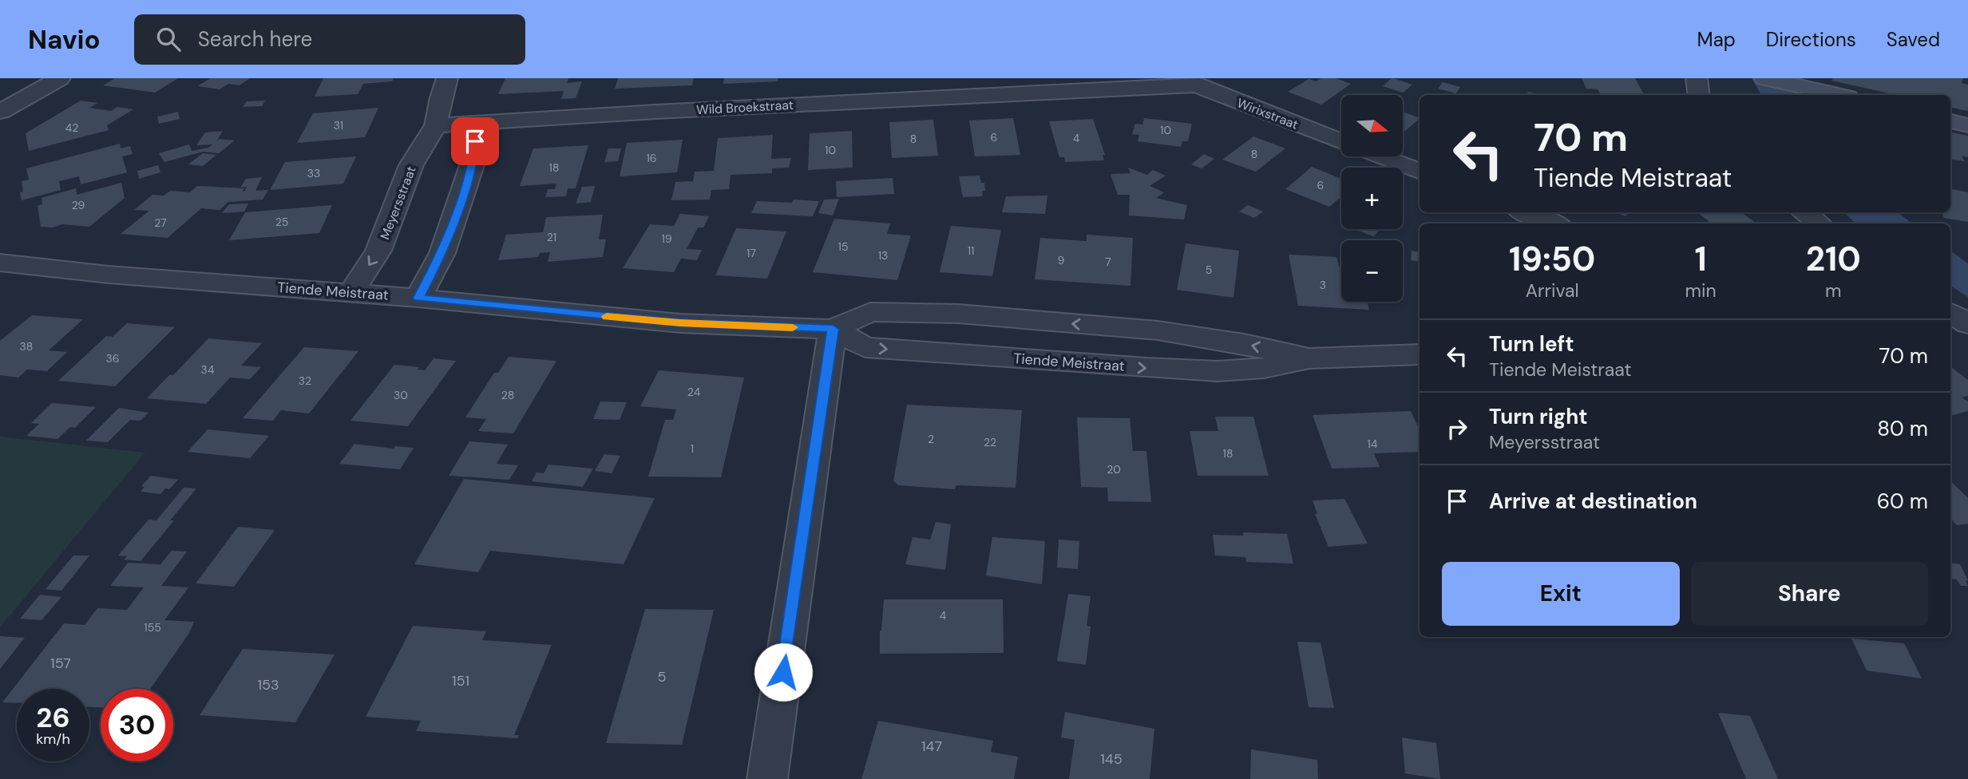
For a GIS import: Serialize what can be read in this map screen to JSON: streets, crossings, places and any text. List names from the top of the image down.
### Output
{
  "streets": {
    "street": [
      "Wild Broekstraat",
      "Wirixstraat",
      "Meyersstraat",
      "Tiende Meistraat"
    ]
  },
  "crossings": [
    ["Wild Broekstraat", "Wirixstraat"],
    ["Wild Broekstraat", "Meyersstraat"],
    ["Meyersstraat", "Tiende Meistraat"]
  ],
  "house_numbers": [
    "31",
    "42",
    "10",
    "6",
    "4",
    "8",
    "10",
    "8",
    "16",
    "18",
    "33",
    "6",
    "29",
    "25",
    "27",
    "21",
    "19",
    "15",
    "11",
    "17",
    "13",
    "9",
    "7",
    "5",
    "3",
    "38",
    "36",
    "34",
    "32",
    "24",
    "30",
    "28",
    "2",
    "22",
    "14",
    "1",
    "18",
    "20",
    "4",
    "155",
    "157",
    "5",
    "151",
    "153",
    "147",
    "145"
  ],
  "north": "right",
  "page": {
    "header": "Navio",
    "search": "Search here",
    "nav": ["Map", "Directions", "Saved"],
    "map_buttons": ["+", "−"],
    "turn": ["70 m", "Tiende Meistraat"],
    "eta": [
      "19:50",
      "Arrival",
      "1",
      "min",
      "210",
      "m"
    ],
    "list": [
      {
        "name": "Turn left",
        "note": "Tiende Meistraat",
        "value": "70 m"
      },
      {
        "name": "Turn right",
        "note": "Meyersstraat",
        "value": "80 m"
      },
      {
        "name": "Arrive at destination",
        "value": "60 m"
      }
    ],
    "buttons": ["Exit", "Share"],
    "speed": "26 km/h",
    "limit": "30"
  }
}
